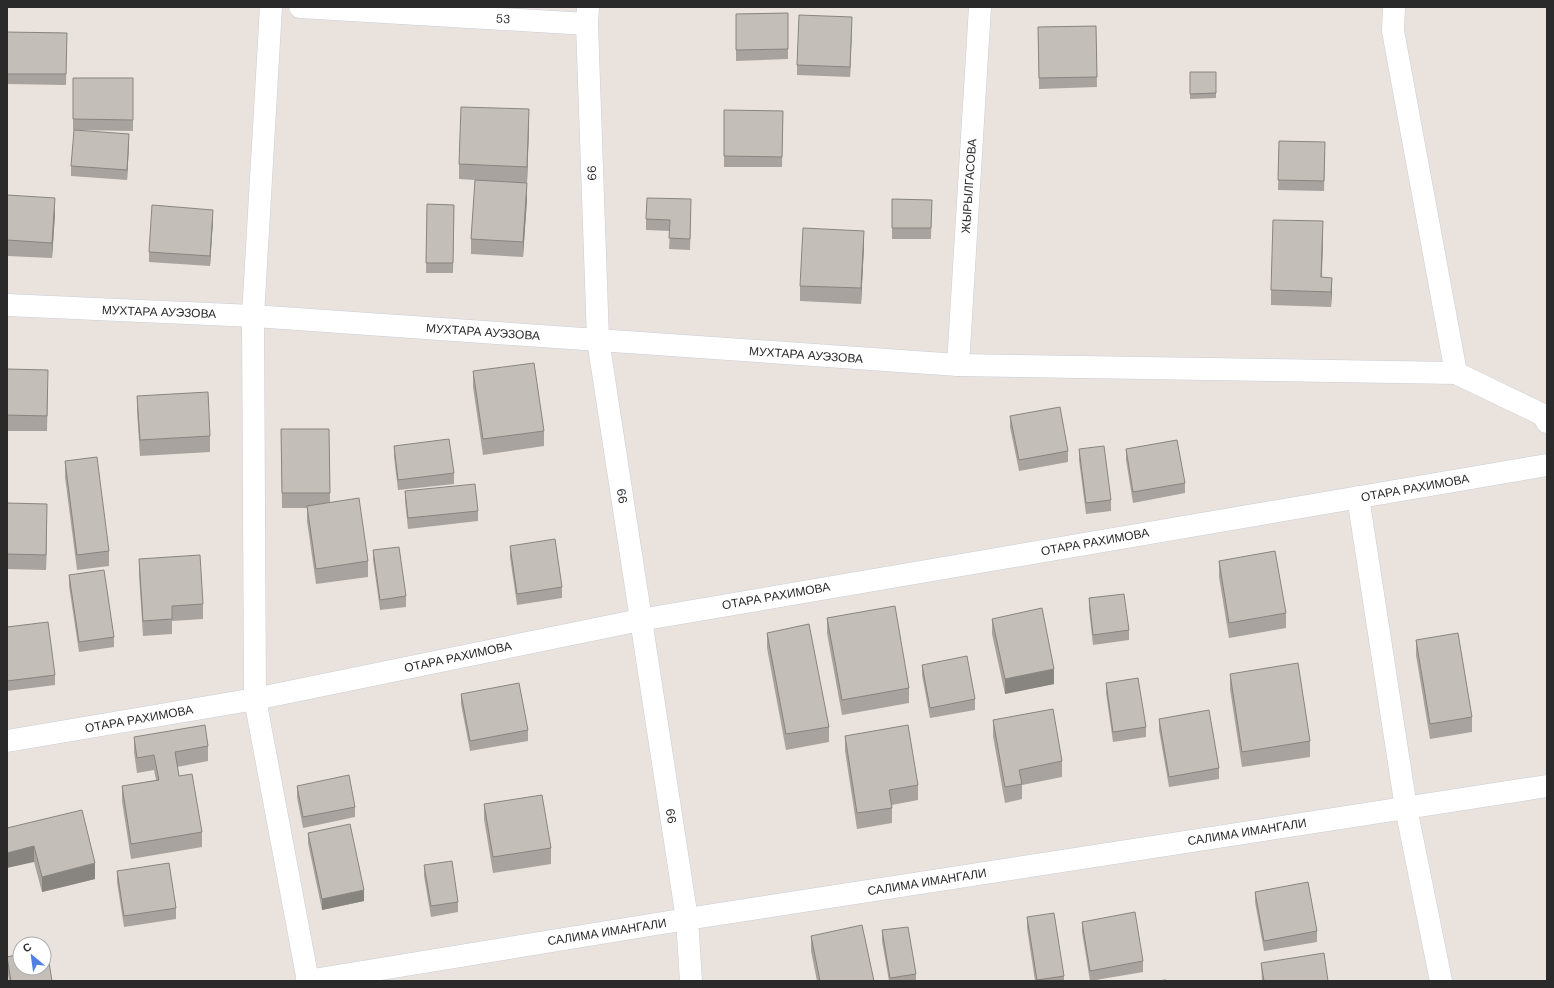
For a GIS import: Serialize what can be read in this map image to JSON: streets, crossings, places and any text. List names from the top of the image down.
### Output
{
  "streets": {
    "street": [
      "53",
      "66",
      "ЖЫРЫЛГАСОВА",
      "МУХТАРА АУЭЗОВА",
      "ОТАРА РАХИМОВА",
      "САЛИМА ИМАНГАЛИ"
    ]
  },
  "crossings": [
    ["53", "66"],
    ["66", "МУХТАРА АУЭЗОВА"],
    ["66", "ОТАРА РАХИМОВА"],
    ["66", "САЛИМА ИМАНГАЛИ"],
    ["ЖЫРЫЛГАСОВА", "МУХТАРА АУЭЗОВА"]
  ],
  "north": "top left"
}
